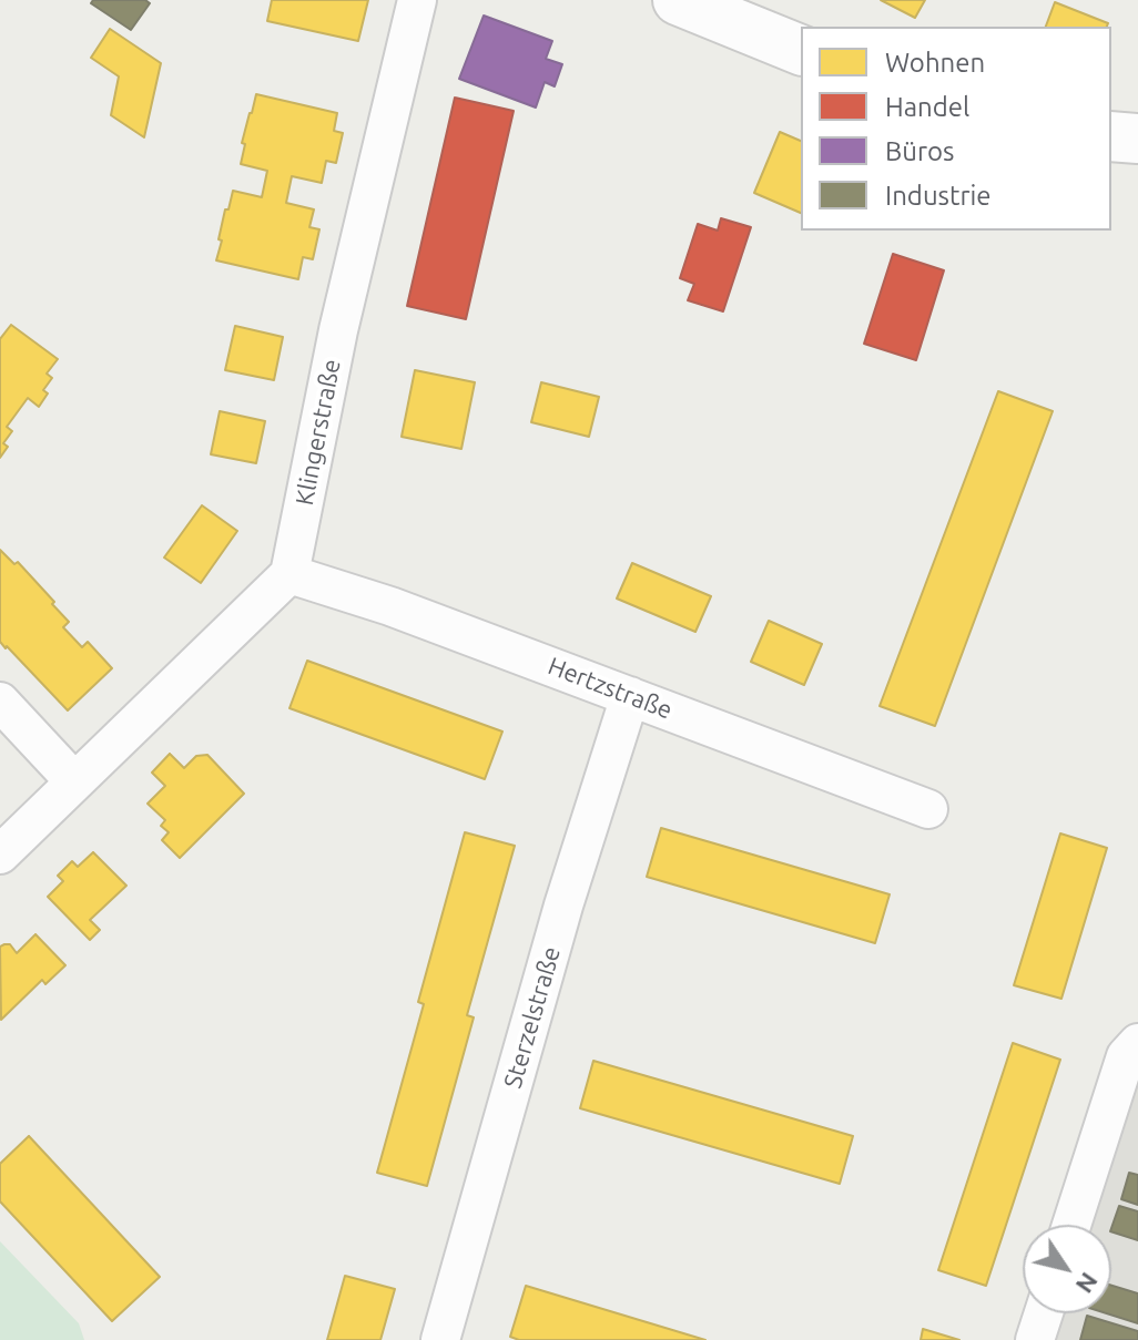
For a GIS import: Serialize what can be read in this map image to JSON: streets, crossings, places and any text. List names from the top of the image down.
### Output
{
  "streets": {
    "street": ["Klingerstraße", "Hertzstraße", "Sterzelstraße"]
  },
  "crossings": [
    ["Klingerstraße", "Hertzstraße"],
    ["Hertzstraße", "Sterzelstraße"]
  ],
  "legend": [
    "Wohnen",
    "Handel",
    "Büros",
    "Industrie"
  ],
  "north": "bottom right"
}
